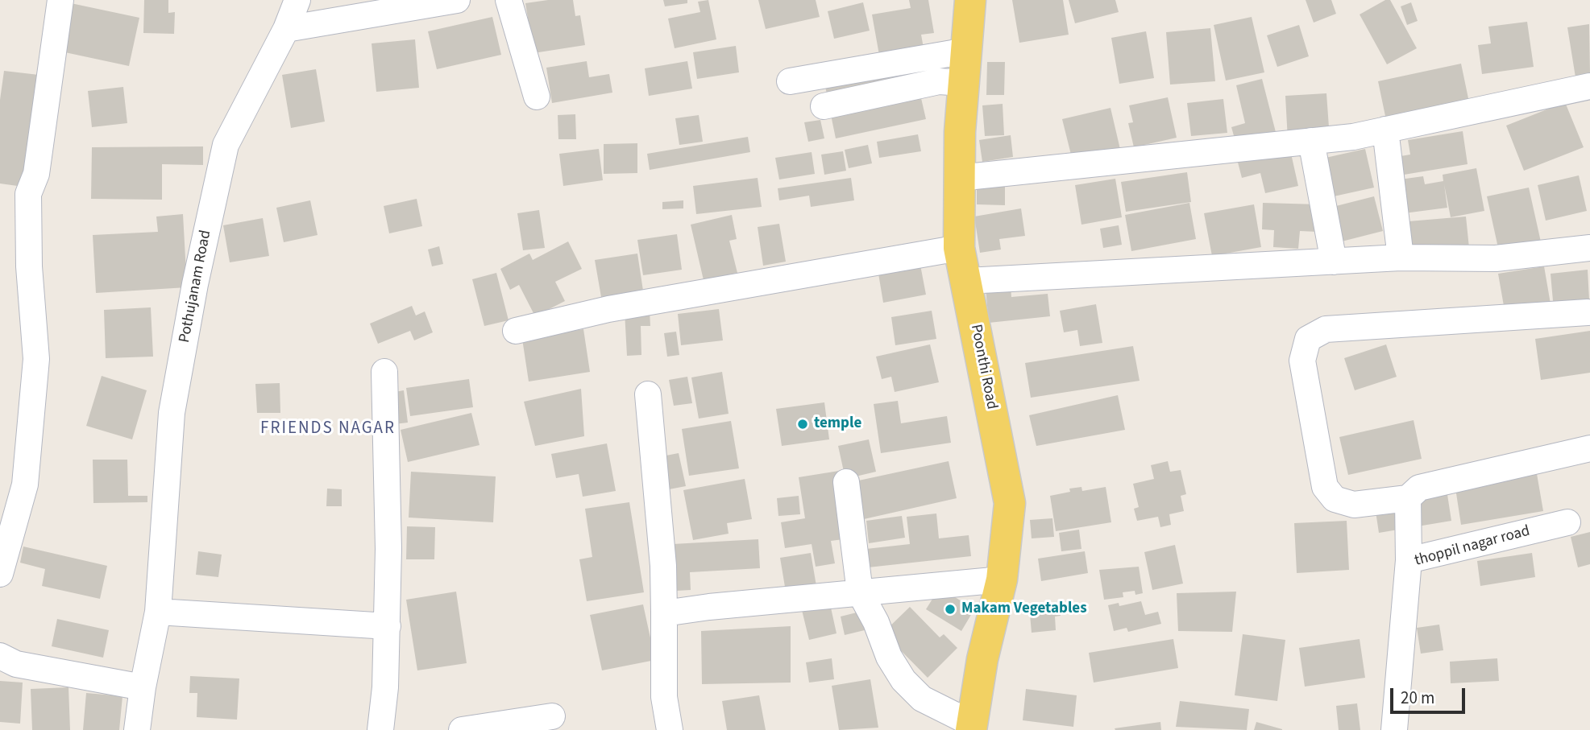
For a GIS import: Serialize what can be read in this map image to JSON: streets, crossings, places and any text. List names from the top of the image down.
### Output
{
  "streets": {
    "main road": ["Poonthi Road"],
    "street": ["Pothujanam Road", "thoppil nagar road"]
  },
  "districts": ["FRIENDS NAGAR"],
  "places": ["temple", "Makam Vegetables"],
  "scale_bar": "20 m"
}
